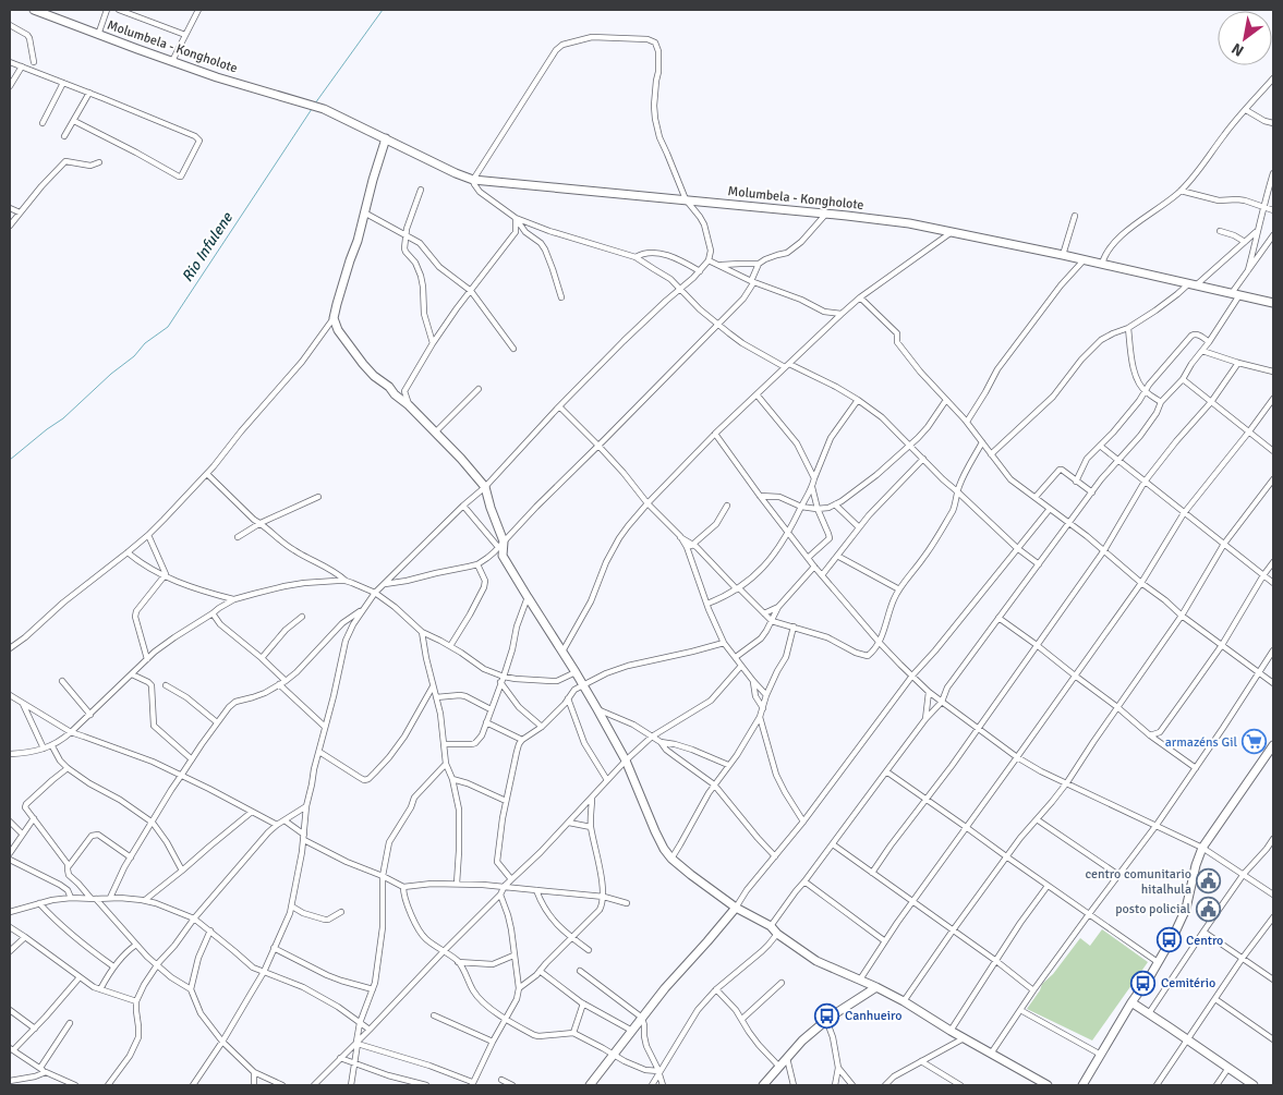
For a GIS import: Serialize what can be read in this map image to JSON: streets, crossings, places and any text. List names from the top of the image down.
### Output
{
  "streets": {
    "street": ["Molumbela - Kongholote"]
  },
  "water": ["Rio Infulene"],
  "places": {
    "supermarket": ["armazéns Gil"],
    "public building": ["centro comunitario hitalhula", "posto policial"],
    "bus stop": ["Centro", "Cemitério", "Canhueiro"]
  },
  "north": "bottom left"
}
